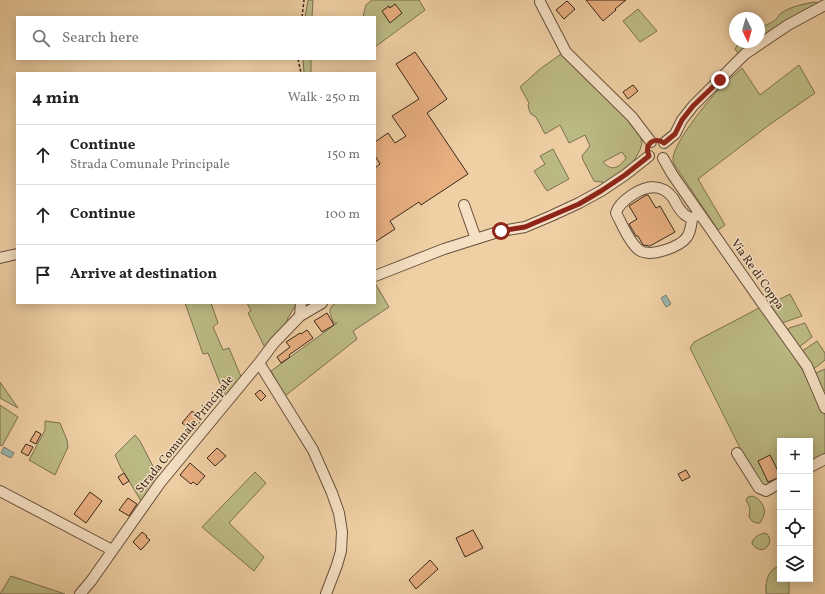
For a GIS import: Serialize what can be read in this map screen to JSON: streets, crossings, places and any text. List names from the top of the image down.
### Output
{
  "streets": {
    "street": ["Via Re di Coppa", "Strada Comunale Principale"]
  },
  "north": "bottom",
  "page": {
    "search": "Search here",
    "heading": ["4 min", "Walk · 250 m"],
    "list": [
      ["Continue", "Strada Comunale Principale", "150 m"],
      ["Continue", "100 m"],
      "Arrive at destination"
    ],
    "map_buttons": ["+", "−"]
  }
}
